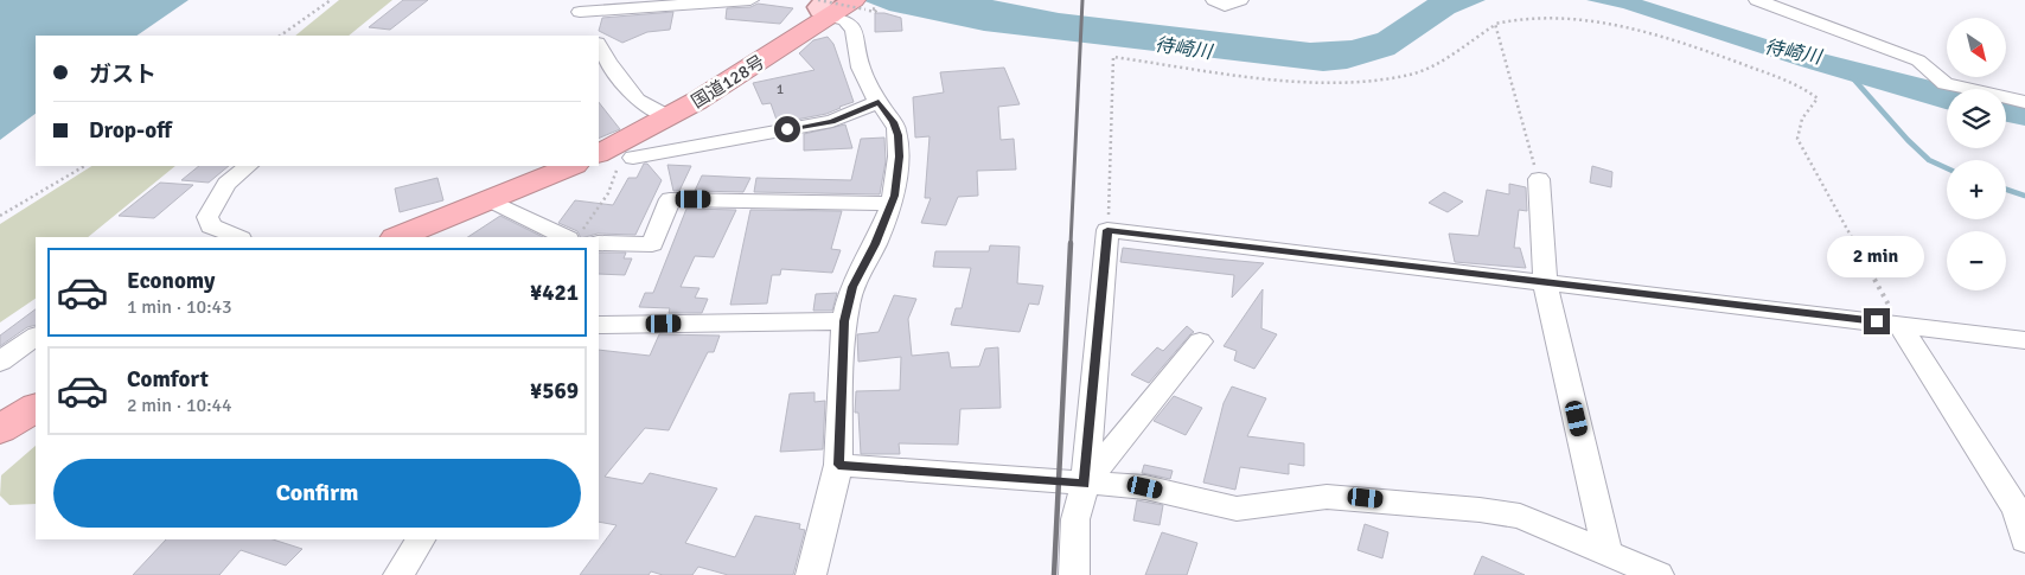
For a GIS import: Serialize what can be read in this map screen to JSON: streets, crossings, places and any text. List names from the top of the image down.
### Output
{
  "streets": {
    "highway": ["国道128号"]
  },
  "water": ["待崎川"],
  "house_numbers": ["1"],
  "north": "bottom right",
  "page": {
    "map_buttons": ["+", "−"],
    "banner": ["ガスト", "Drop-off"],
    "bubble": "2 min",
    "list": [
      {
        "name": "Economy",
        "note": "1 min · 10:43",
        "value": "¥421"
      },
      {
        "name": "Comfort",
        "note": "2 min · 10:44",
        "value": "¥569"
      }
    ],
    "buttons": "Confirm"
  }
}
